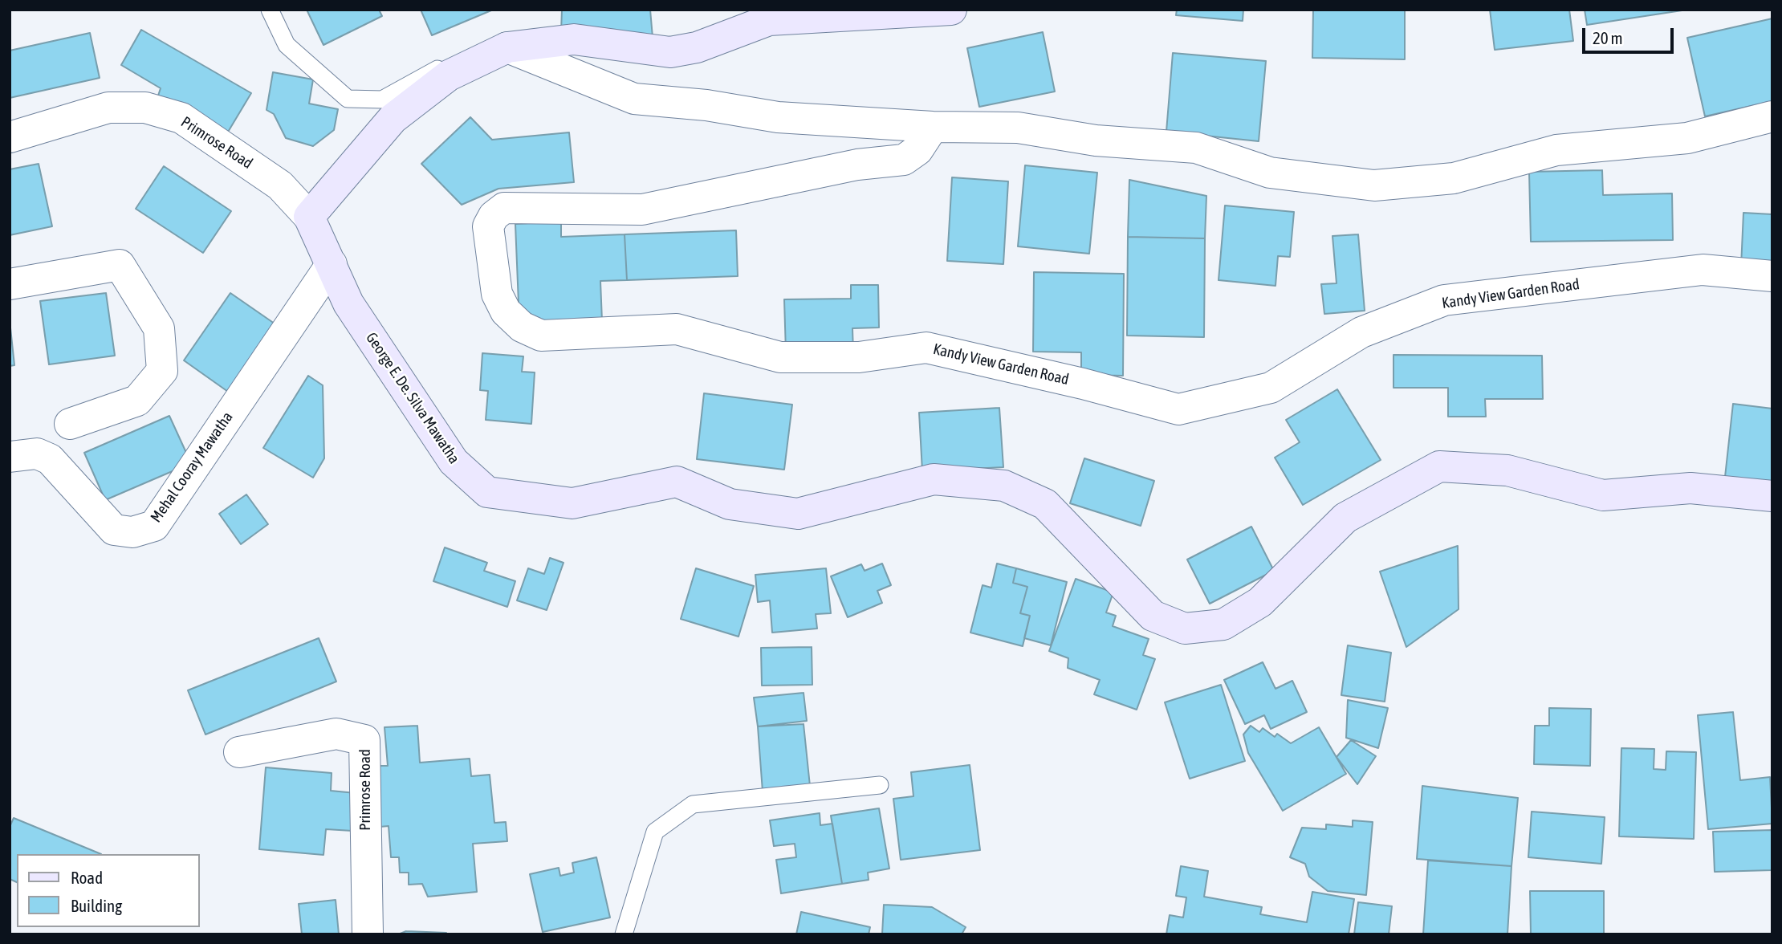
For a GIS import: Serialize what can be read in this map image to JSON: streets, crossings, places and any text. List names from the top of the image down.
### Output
{
  "streets": {
    "street": [
      "Primrose Road",
      "Kandy View Garden Road",
      "George E. De. Silva Mawatha",
      "Mehal Cooray Mawatha"
    ]
  },
  "crossings": [
    ["Primrose Road", "George E. De. Silva Mawatha"],
    ["George E. De. Silva Mawatha", "Mehal Cooray Mawatha"]
  ],
  "legend": ["Road", "Building"],
  "scale_bar": "20 m"
}
